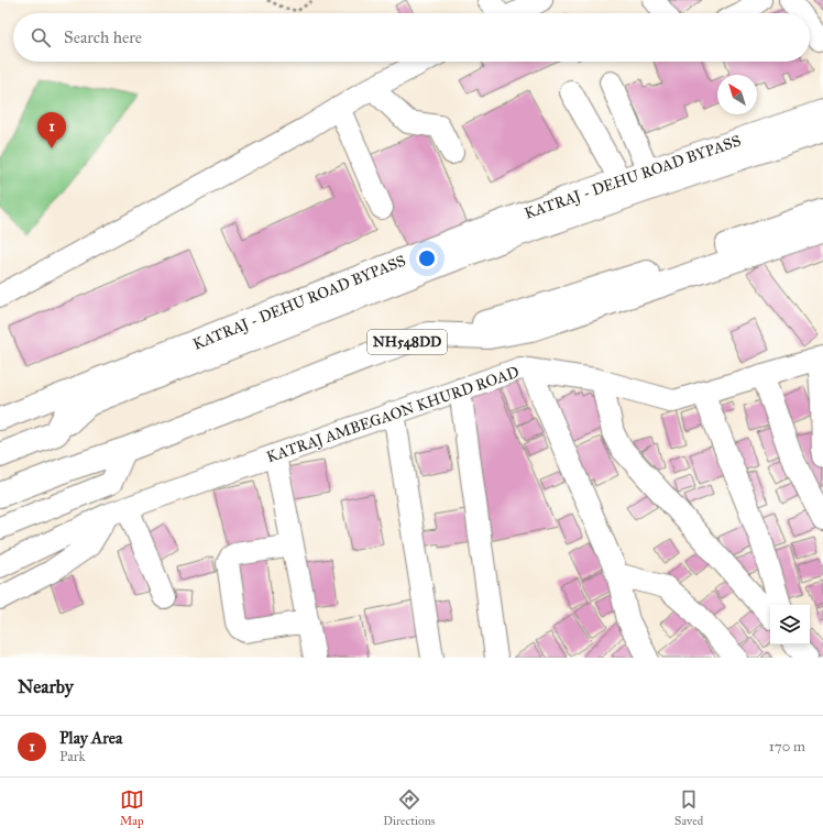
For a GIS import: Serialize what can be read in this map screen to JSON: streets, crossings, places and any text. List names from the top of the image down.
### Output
{
  "streets": {
    "highway": ["KATRAJ - DEHU ROAD BYPASS", "NH548DD"],
    "street": ["KATRAJ AMBEGAON KHURD ROAD"]
  },
  "north": "top left",
  "page": {
    "search": "Search here",
    "pins": "1",
    "heading": "Nearby",
    "list": [
      {
        "mark": "1",
        "name": "Play Area",
        "note": "Park",
        "value": "170 m"
      }
    ],
    "nav": ["Map", "Directions", "Saved"]
  }
}
